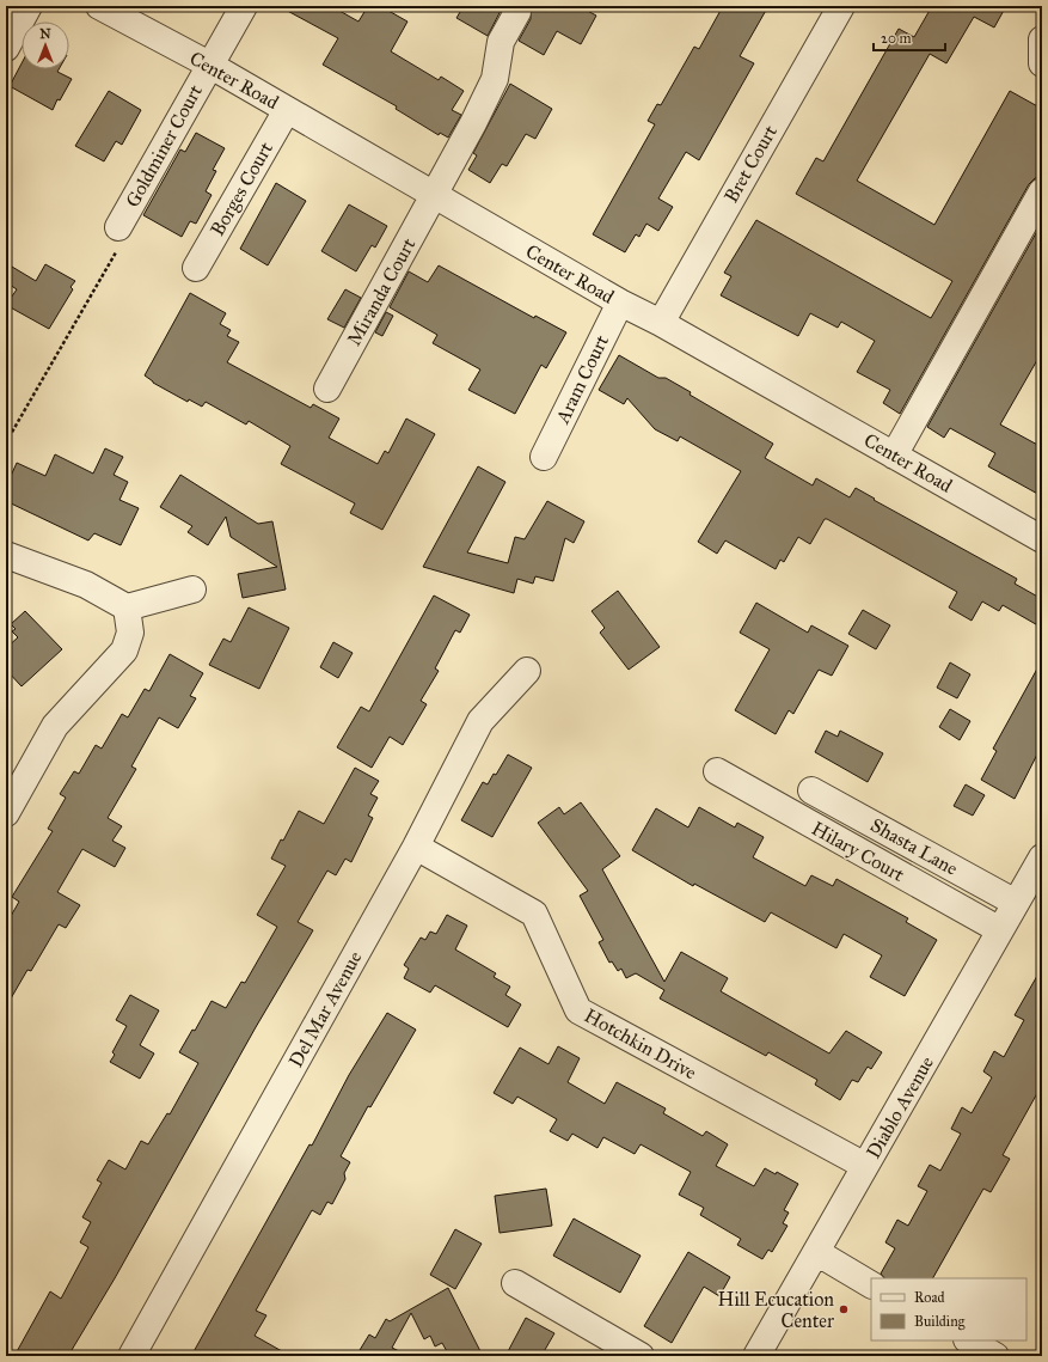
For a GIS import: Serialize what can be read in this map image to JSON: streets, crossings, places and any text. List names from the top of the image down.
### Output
{
  "streets": {
    "street": [
      "Center Road",
      "Goldminer Court",
      "Bret Court",
      "Borges Court",
      "Miranda Court",
      "Aram Court",
      "Shasta Lane",
      "Hilary Court",
      "Del Mar Avenue",
      "Hotchkin Drive",
      "Diablo Avenue"
    ]
  },
  "crossings": [
    ["Center Road", "Goldminer Court"],
    ["Center Road", "Bret Court"],
    ["Center Road", "Borges Court"],
    ["Center Road", "Miranda Court"],
    ["Center Road", "Aram Court"],
    ["Shasta Lane", "Diablo Avenue"],
    ["Hilary Court", "Diablo Avenue"],
    ["Del Mar Avenue", "Hotchkin Drive"],
    ["Hotchkin Drive", "Diablo Avenue"]
  ],
  "places": ["Hill Ecucation Center"],
  "legend": ["Road", "Building"],
  "scale_bar": "20 m",
  "north": "top"
}
